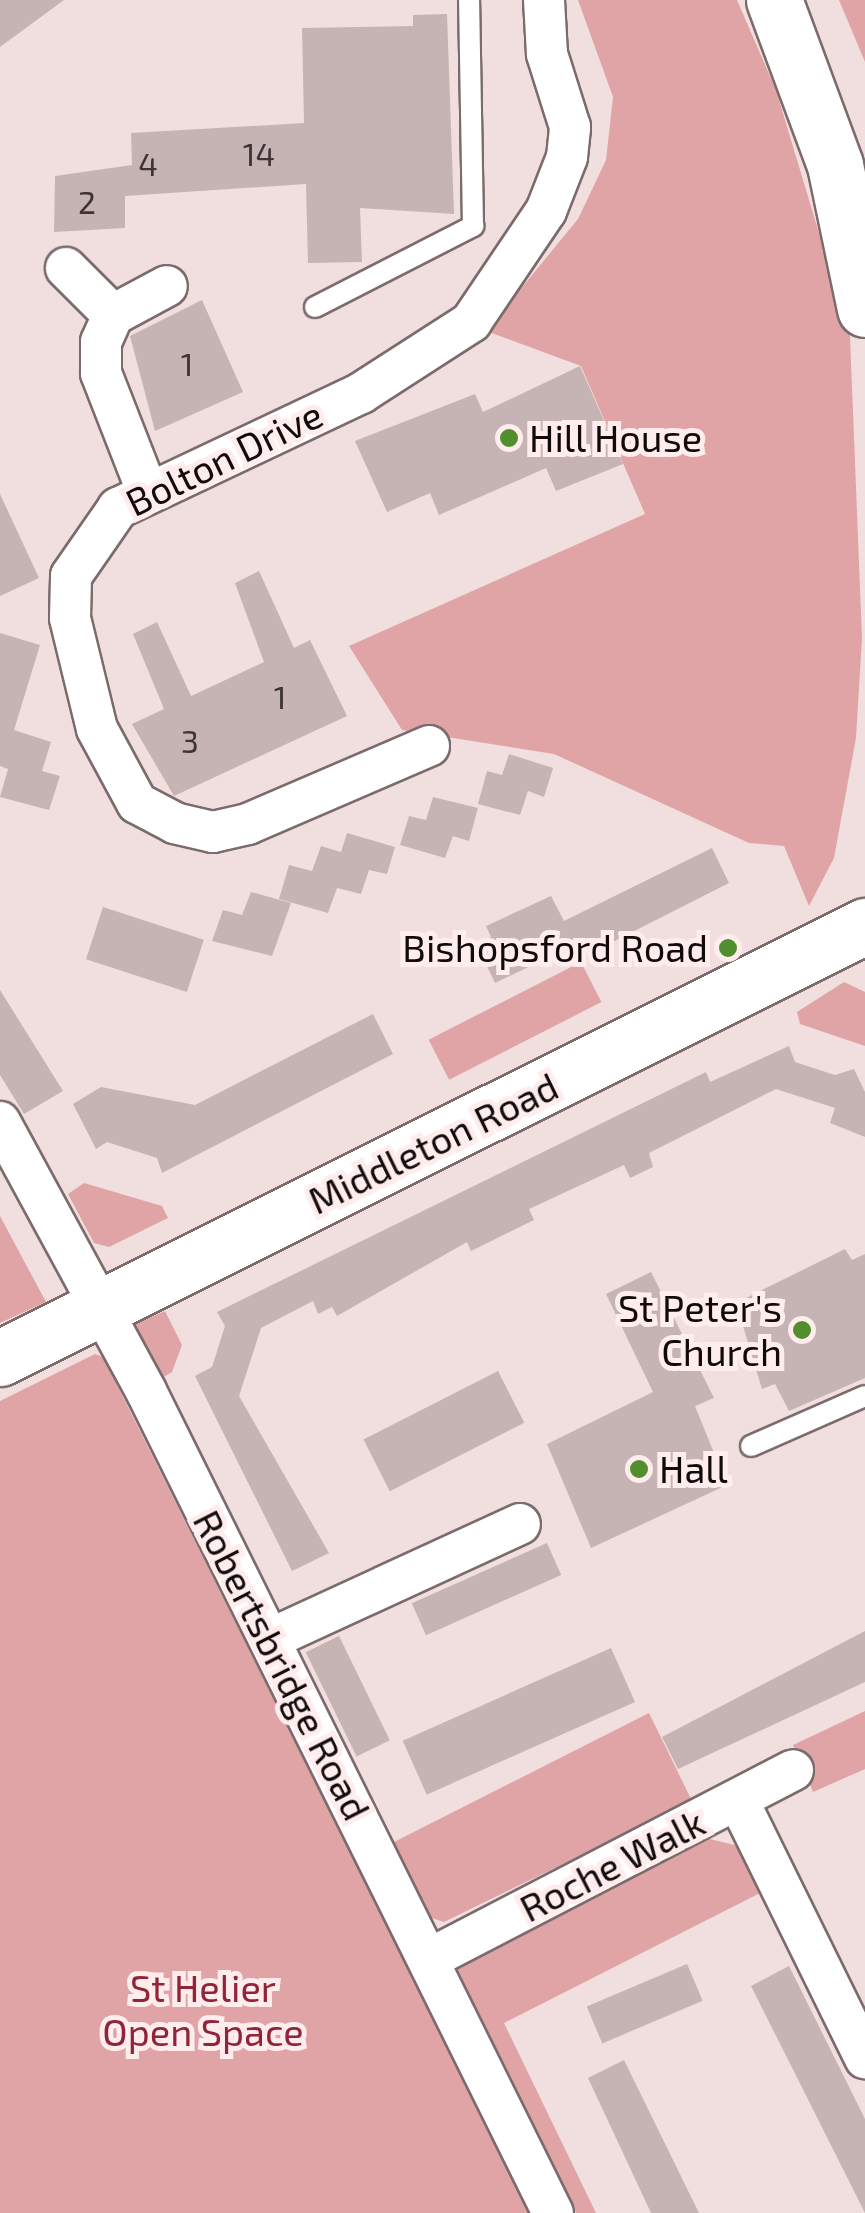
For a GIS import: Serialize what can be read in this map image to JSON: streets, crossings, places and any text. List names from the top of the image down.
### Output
{
  "streets": {
    "street": [
      "Bolton Drive",
      "Middleton Road",
      "Robertsbridge Road",
      "Roche Walk"
    ]
  },
  "crossings": [
    ["Middleton Road", "Robertsbridge Road"],
    ["Robertsbridge Road", "Roche Walk"]
  ],
  "parks": ["St Helier Open Space"],
  "places": [
    "Hill House",
    "Bishopsford Road",
    "St Peter's Church",
    "Hall"
  ],
  "house_numbers": [
    "14",
    "4",
    "2",
    "1",
    "1",
    "3"
  ]
}
